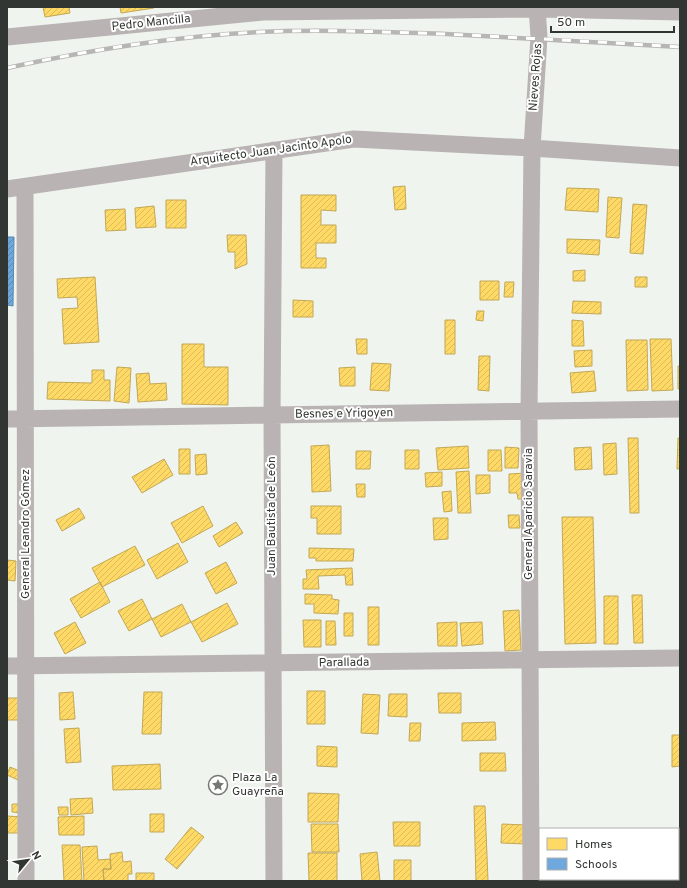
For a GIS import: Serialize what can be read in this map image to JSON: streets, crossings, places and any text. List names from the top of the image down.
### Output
{
  "streets": {
    "street": [
      "Pedro Mancilla",
      "Nieves Rojas",
      "Arquitecto Juan Jacinto Apolo",
      "Besnes e Yrigoyen",
      "General Aparicio Saravia",
      "Juan Bautista de León",
      "General Leandro Gómez",
      "Parallada"
    ]
  },
  "crossings": [
    ["Pedro Mancilla", "Nieves Rojas"],
    ["Nieves Rojas", "Arquitecto Juan Jacinto Apolo"],
    ["Nieves Rojas", "General Aparicio Saravia"],
    ["Arquitecto Juan Jacinto Apolo", "General Aparicio Saravia"],
    ["Arquitecto Juan Jacinto Apolo", "Juan Bautista de León"],
    ["Arquitecto Juan Jacinto Apolo", "General Leandro Gómez"],
    ["Besnes e Yrigoyen", "General Aparicio Saravia"],
    ["Besnes e Yrigoyen", "Juan Bautista de León"],
    ["Besnes e Yrigoyen", "General Leandro Gómez"],
    ["General Aparicio Saravia", "Parallada"],
    ["Juan Bautista de León", "Parallada"],
    ["General Leandro Gómez", "Parallada"]
  ],
  "places": {
    "place": ["Plaza La Guayreña"]
  },
  "legend": ["Homes", "Schools"],
  "scale_bar": "50 m",
  "north": "top right"
}
